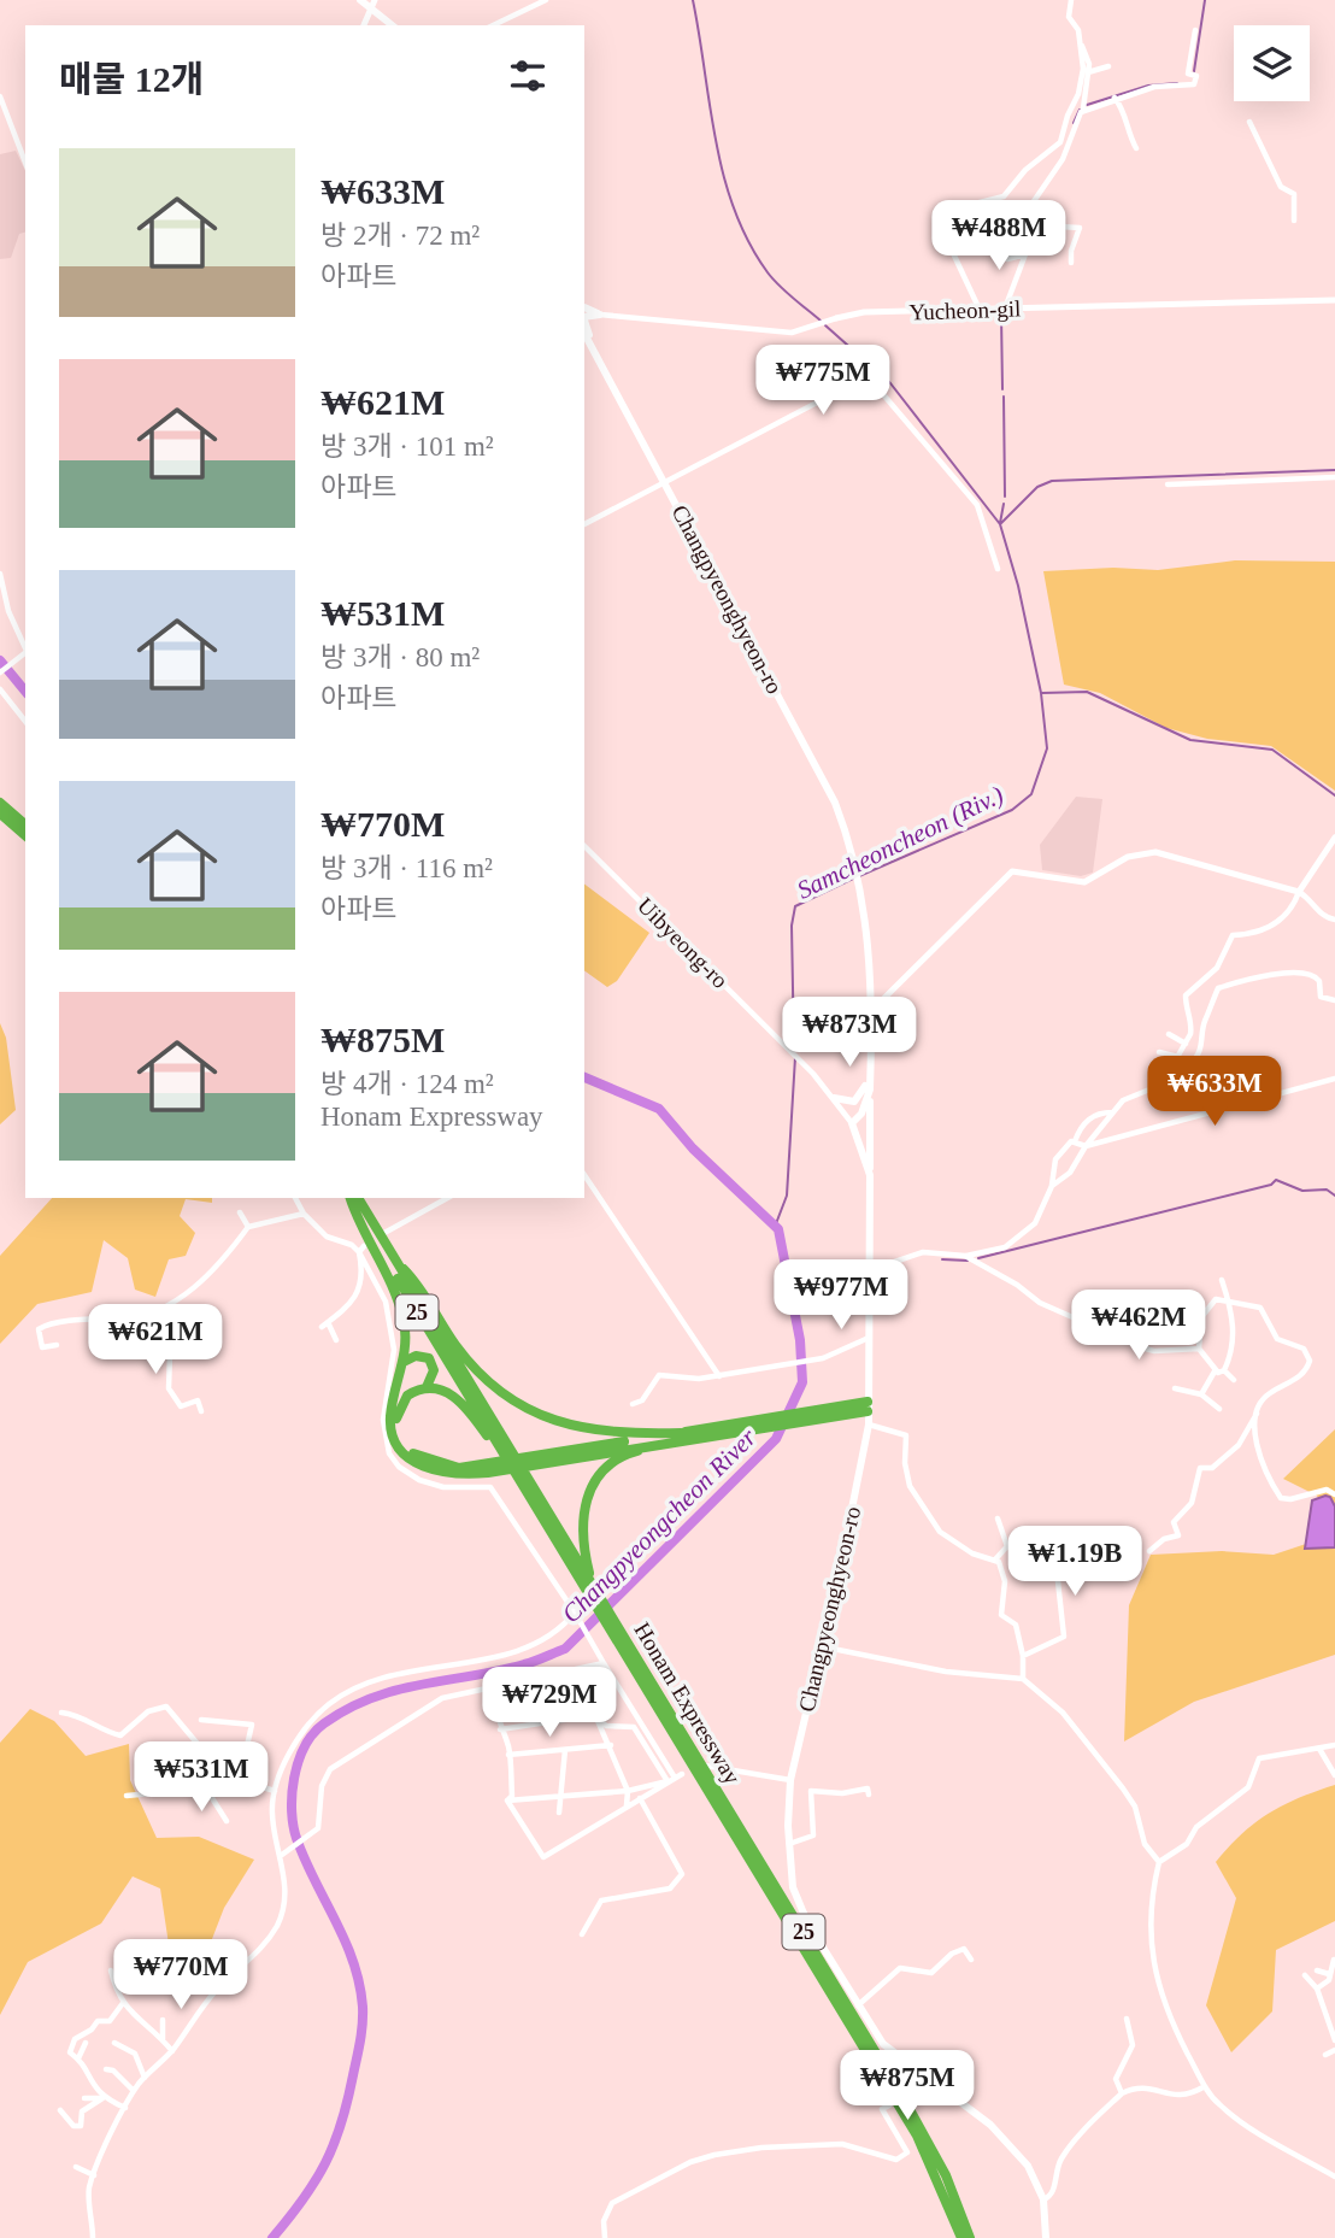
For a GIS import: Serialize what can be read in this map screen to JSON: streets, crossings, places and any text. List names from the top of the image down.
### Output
{
  "streets": {
    "highway": ["25", "Honam Expressway"],
    "main road": ["Changpyeonghyeon-ro"],
    "street": ["Yucheon-gil", "Uibyeong-ro"]
  },
  "crossings": [
    ["25", "Honam Expressway"]
  ],
  "water": ["Samcheoncheon (Riv.)", "Changpyeongcheon River"],
  "page": {
    "heading": "매물 12개",
    "list": [
      {
        "name": "₩633M",
        "note": "방 2개 · 72 m² · 아파트"
      },
      {
        "name": "₩621M",
        "note": "방 3개 · 101 m² · 아파트"
      },
      {
        "name": "₩531M",
        "note": "방 3개 · 80 m² · 아파트"
      },
      {
        "name": "₩770M",
        "note": "방 3개 · 116 m² · 아파트"
      },
      {
        "name": "₩875M",
        "note": "방 4개 · 124 m² · Honam Expressway"
      }
    ],
    "price": [
      "₩488M",
      "₩775M",
      "₩873M",
      "₩633M",
      "₩977M",
      "₩462M",
      "₩621M",
      "₩1.19B",
      "₩729M",
      "₩531M",
      "₩770M",
      "₩875M"
    ]
  }
}
